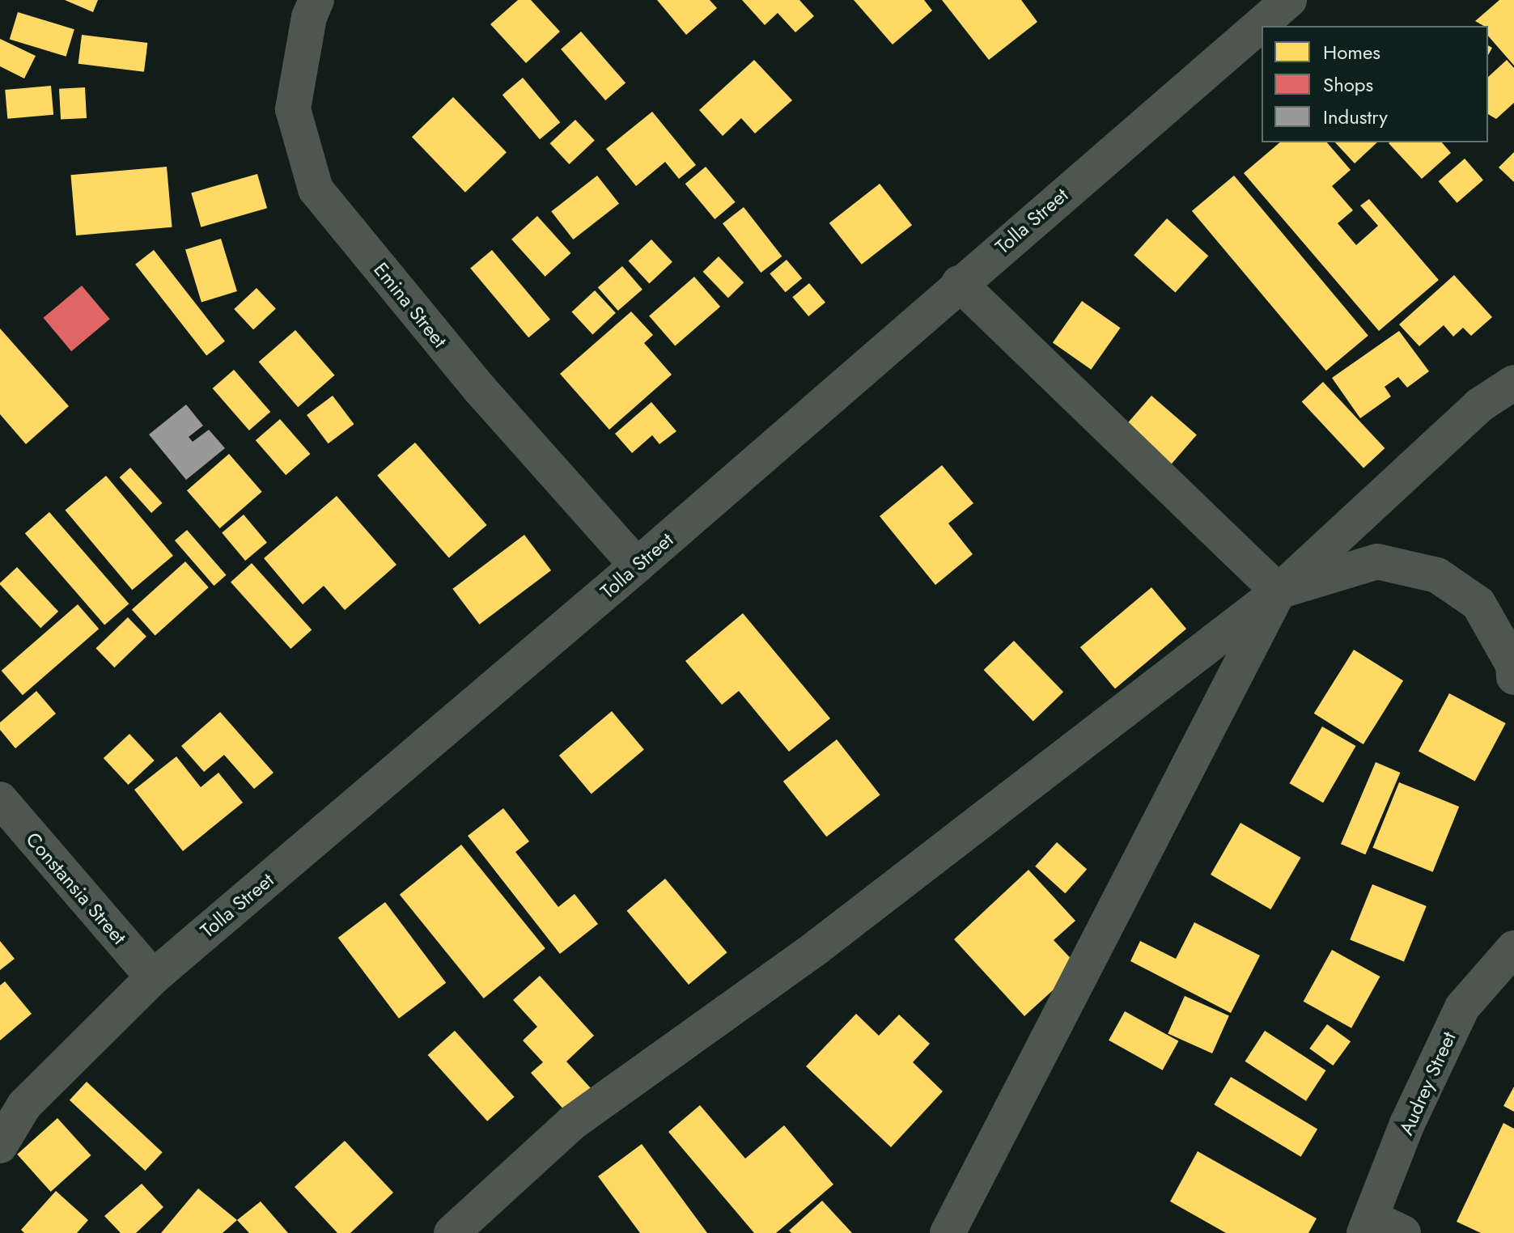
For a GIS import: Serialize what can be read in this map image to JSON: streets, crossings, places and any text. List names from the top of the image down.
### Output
{
  "streets": {
    "street": [
      "Tolla Street",
      "Emina Street",
      "Constansia Street",
      "Audrey Street"
    ]
  },
  "crossings": [
    ["Tolla Street", "Emina Street"],
    ["Tolla Street", "Constansia Street"]
  ],
  "legend": ["Homes", "Shops", "Industry"]
}
